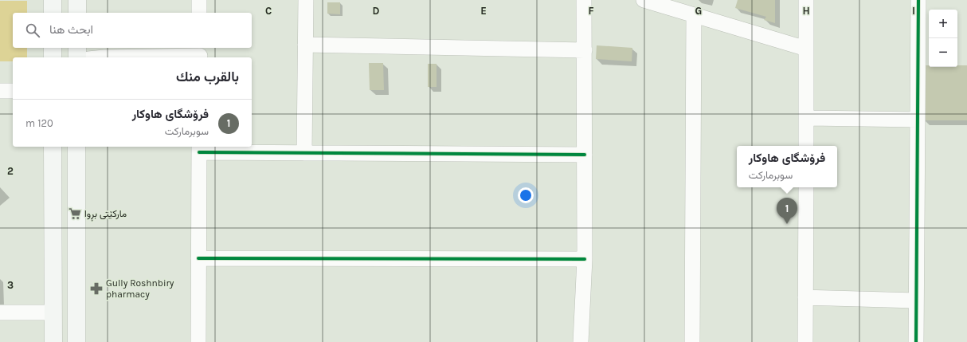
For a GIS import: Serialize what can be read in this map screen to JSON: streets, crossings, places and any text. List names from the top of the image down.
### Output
{
  "places": {
    "supermarket": ["مارکێتی بڕوا"],
    "pharmacy": ["Gully Roshnbiry pharmacy"]
  },
  "page": {
    "map_buttons": ["+", "−"],
    "search": "ابحث هنا",
    "heading": "بالقرب منك",
    "list": [
      {
        "mark": "1",
        "name": "فرۆشگای ھاوکار",
        "note": "سوبرماركت",
        "value": "120 m"
      }
    ],
    "popup": ["فرۆشگای ھاوکار", "سوبرماركت"],
    "pins": "1"
  },
  "grid": {
    "columns": [
      "C",
      "D",
      "E",
      "F",
      "G",
      "H",
      "I"
    ],
    "rows": ["2", "3"]
  }
}
